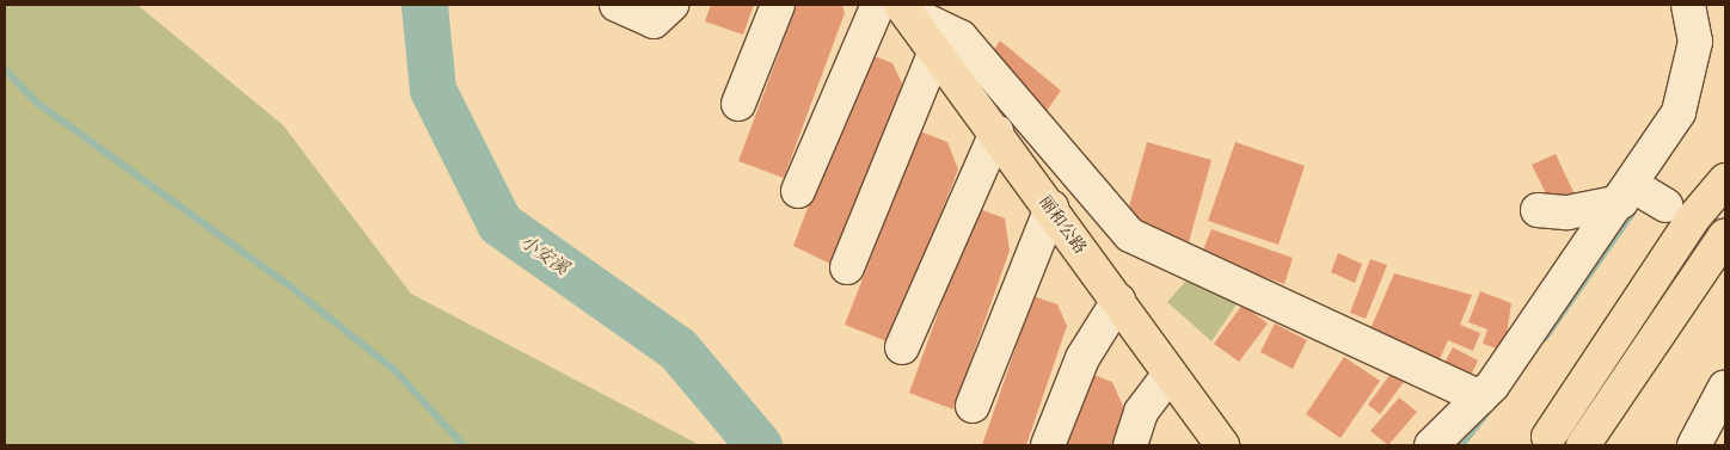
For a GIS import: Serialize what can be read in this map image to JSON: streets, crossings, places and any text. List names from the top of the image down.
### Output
{
  "streets": {
    "main road": ["丽和公路"]
  },
  "water": ["小安溪"]
}
